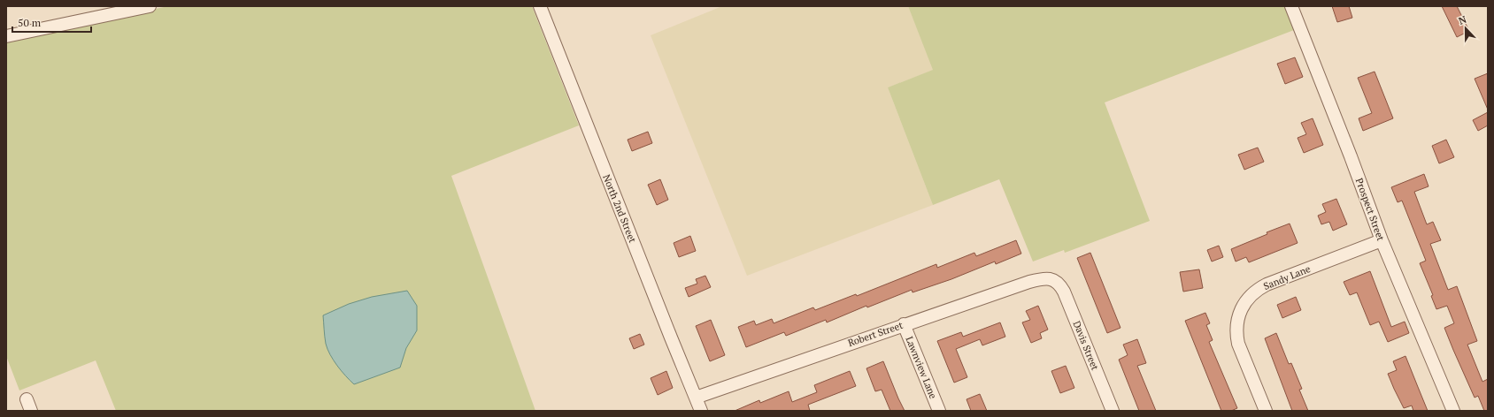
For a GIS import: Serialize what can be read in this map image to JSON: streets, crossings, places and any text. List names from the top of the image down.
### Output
{
  "streets": {
    "street": [
      "North 2nd Street",
      "Prospect Street",
      "Sandy Lane",
      "Robert Street",
      "Davis Street",
      "Lawnview Lane"
    ]
  },
  "crossings": [
    ["North 2nd Street", "Robert Street"],
    ["Prospect Street", "Sandy Lane"],
    ["Robert Street", "Davis Street"],
    ["Robert Street", "Lawnview Lane"]
  ],
  "scale_bar": "50 m",
  "north": "top"
}
